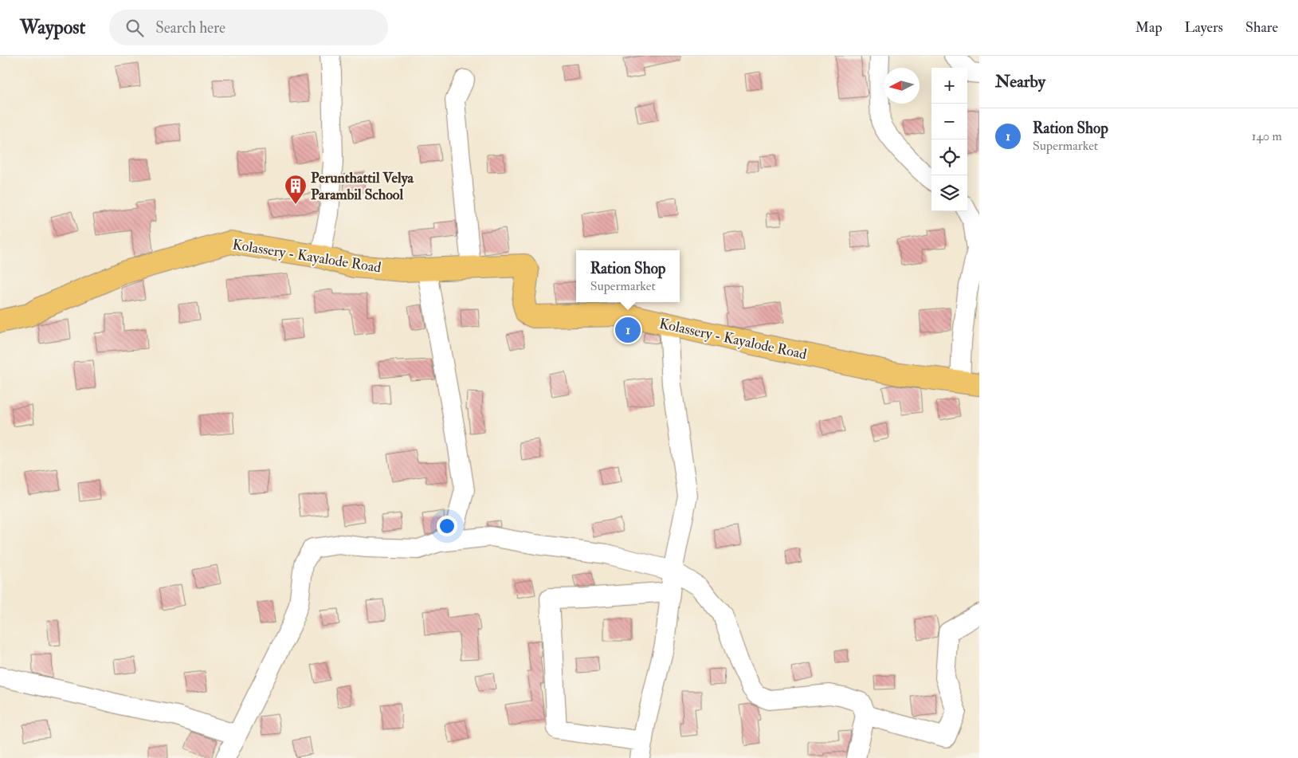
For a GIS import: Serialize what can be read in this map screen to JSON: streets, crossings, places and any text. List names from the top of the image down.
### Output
{
  "streets": {
    "main road": ["Kolassery - Kayalode Road"]
  },
  "places": {
    "building": ["Perunthattil Velya Parambil School"]
  },
  "north": "left",
  "page": {
    "header": "Waypost",
    "search": "Search here",
    "nav": ["Map", "Layers", "Share"],
    "heading": "Nearby",
    "map_buttons": ["+", "−"],
    "list": [
      {
        "mark": "1",
        "name": "Ration Shop",
        "note": "Supermarket",
        "value": "140 m"
      }
    ],
    "popup": ["Ration Shop", "Supermarket"],
    "pins": "1"
  }
}
